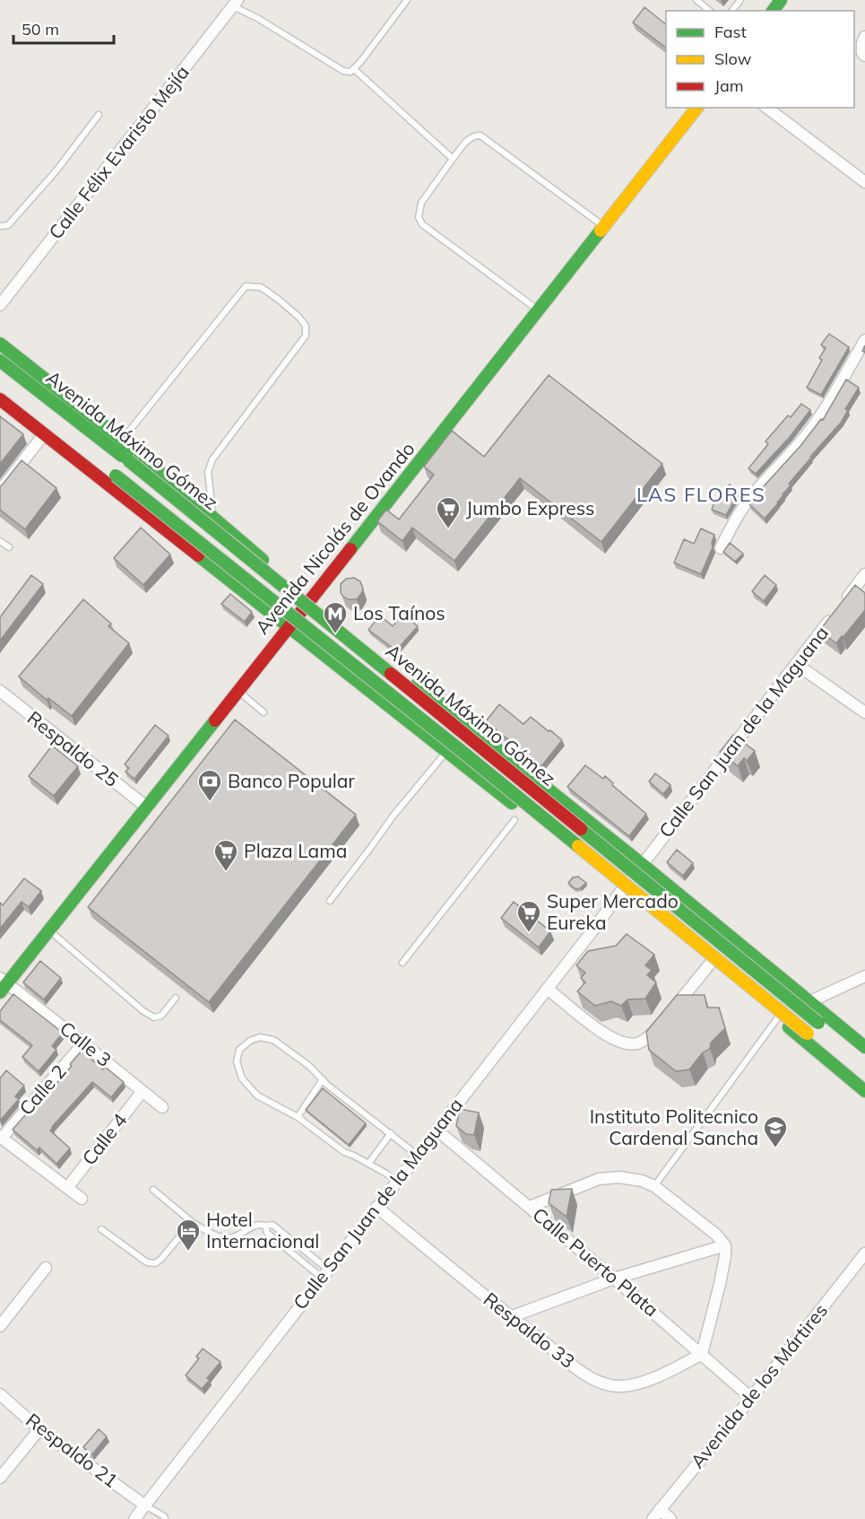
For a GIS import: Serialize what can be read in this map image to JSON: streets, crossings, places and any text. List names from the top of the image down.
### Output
{
  "streets": {
    "main road": ["Avenida Máximo Gómez", "Avenida Nicolás de Ovando"],
    "street": [
      "Calle Félix Evaristo Mejía",
      "Calle San Juan de la Maguana",
      "Respaldo 25",
      "Calle 3",
      "Calle 2",
      "Calle 4",
      "Calle Puerto Plata",
      "Respaldo 33",
      "Avenida de los Mártires",
      "Respaldo 21"
    ]
  },
  "crossings": [
    ["Avenida Nicolás de Ovando", "Respaldo 25"],
    ["Avenida Nicolás de Ovando", "Calle 3"],
    ["Calle San Juan de la Maguana", "Calle Puerto Plata"],
    ["Calle San Juan de la Maguana", "Respaldo 33"],
    ["Calle San Juan de la Maguana", "Respaldo 21"],
    ["Calle 3", "Calle 2"],
    ["Calle 3", "Calle 4"],
    ["Calle Puerto Plata", "Respaldo 33"],
    ["Calle Puerto Plata", "Avenida de los Mártires"]
  ],
  "districts": ["LAS FLORES"],
  "places": {
    "supermarket": ["Jumbo Express", "Plaza Lama", "Super Mercado Eureka"],
    "metro station": ["Los Taínos"],
    "bank": ["Banco Popular"],
    "school or university": ["Instituto Politecnico Cardenal Sancha"],
    "hotel": ["Hotel Internacional"]
  },
  "legend": ["Fast", "Slow", "Jam"],
  "scale_bar": "50 m"
}
